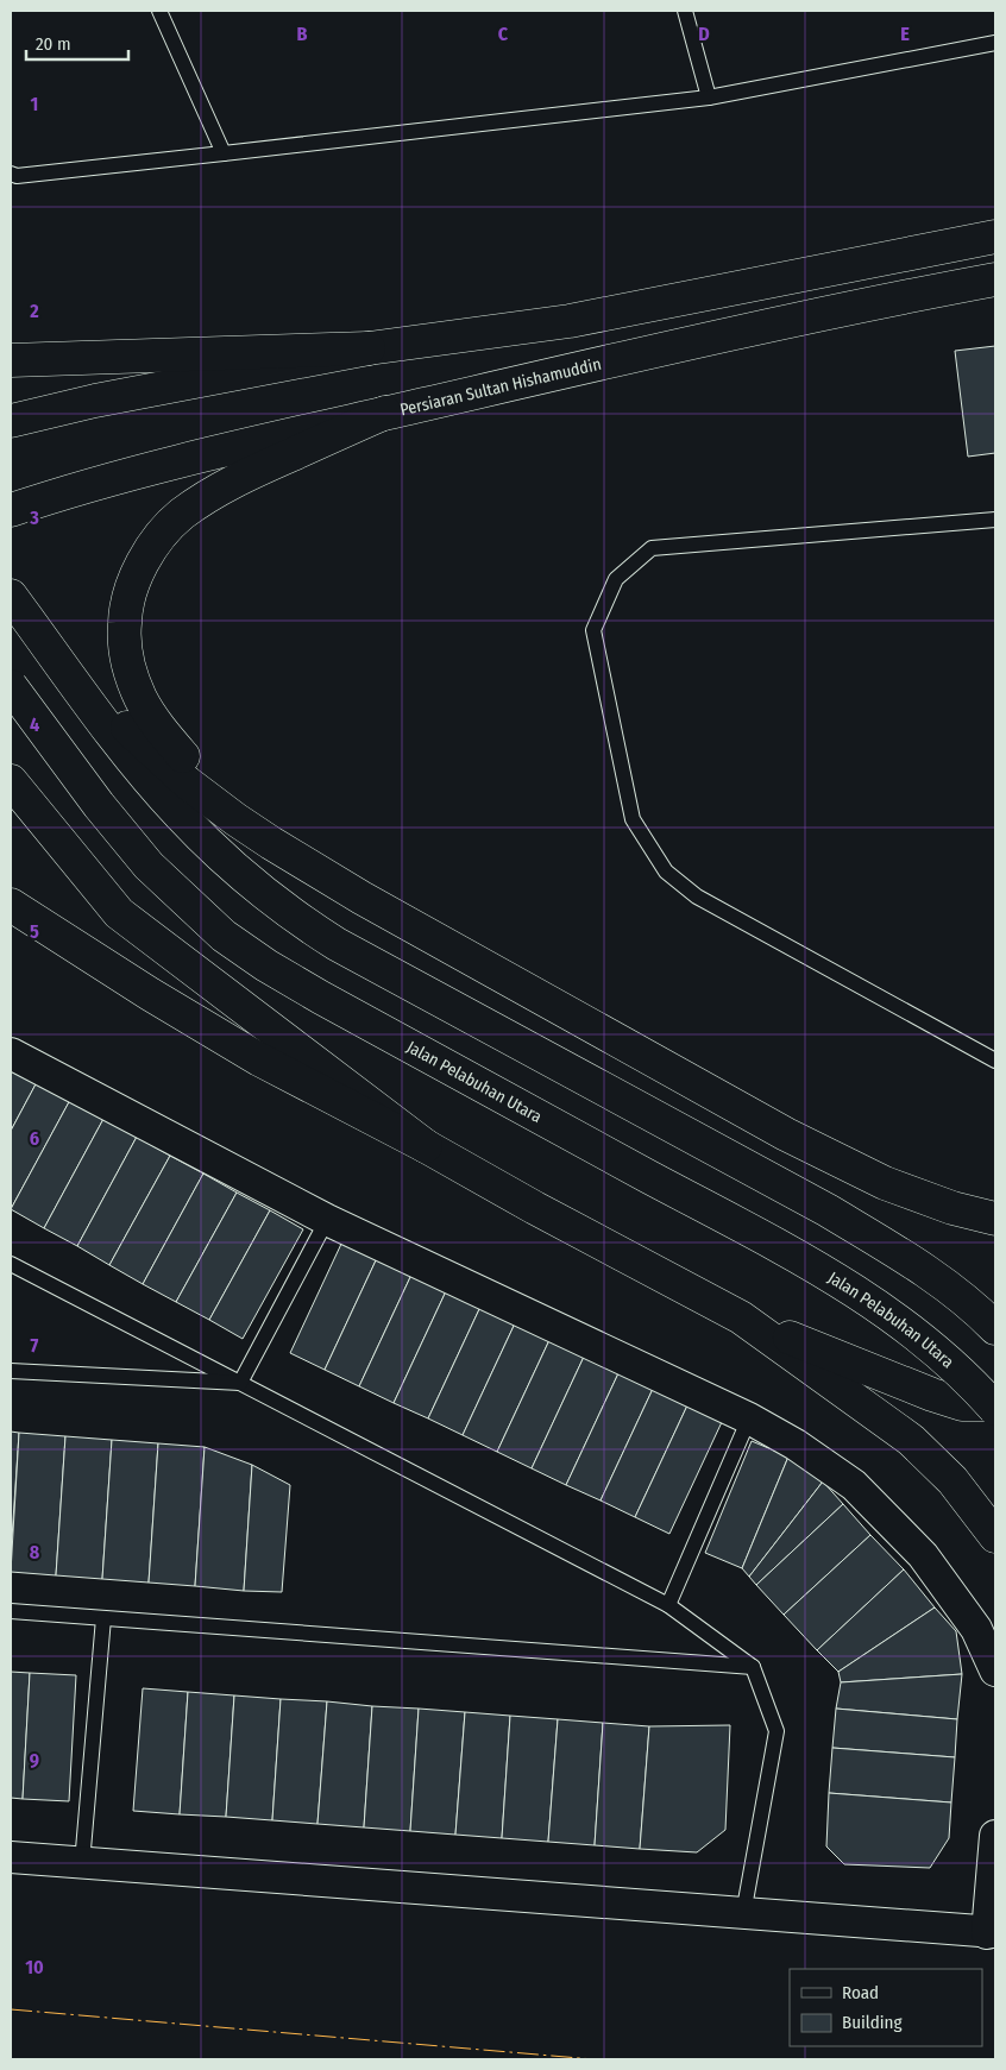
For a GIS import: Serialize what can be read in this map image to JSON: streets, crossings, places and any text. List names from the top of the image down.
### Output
{
  "streets": {
    "main road": ["Persiaran Sultan Hishamuddin", "Jalan Pelabuhan Utara"]
  },
  "legend": ["Road", "Building"],
  "scale_bar": "20 m",
  "grid": {
    "columns": [
      "B",
      "C",
      "D",
      "E"
    ],
    "rows": [
      "1",
      "2",
      "3",
      "4",
      "5",
      "6",
      "7",
      "8",
      "9",
      "10"
    ]
  }
}
